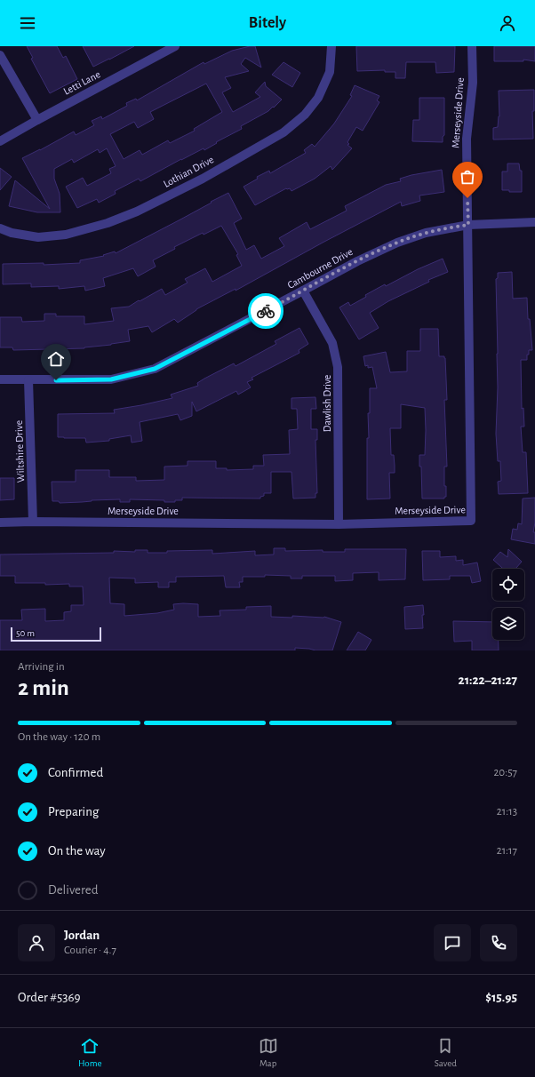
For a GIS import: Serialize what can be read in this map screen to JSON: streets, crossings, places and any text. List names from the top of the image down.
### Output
{
  "streets": {
    "street": [
      "Letti Lane",
      "Merseyside Drive",
      "Lothian Drive",
      "Cambourne Drive",
      "Dawlish Drive",
      "Wiltshire Drive"
    ]
  },
  "crossings": [
    ["Merseyside Drive", "Cambourne Drive"],
    ["Merseyside Drive", "Dawlish Drive"],
    ["Merseyside Drive", "Wiltshire Drive"],
    ["Cambourne Drive", "Dawlish Drive"],
    ["Cambourne Drive", "Wiltshire Drive"]
  ],
  "scale_bar": "50 m",
  "page": {
    "header": "Bitely",
    "scale": "50 m",
    "heading": ["2 min", "Arriving in", "21:22–21:27"],
    "panel": [
      "Jordan",
      "Courier · 4.7",
      "Order #5369",
      "$15.95"
    ],
    "bar": "On the way · 120 m",
    "list": [
      ["Confirmed", "20:57"],
      ["Preparing", "21:13"],
      ["On the way", "21:17"],
      "Delivered"
    ],
    "tabs": ["Home", "Map", "Saved"]
  }
}
